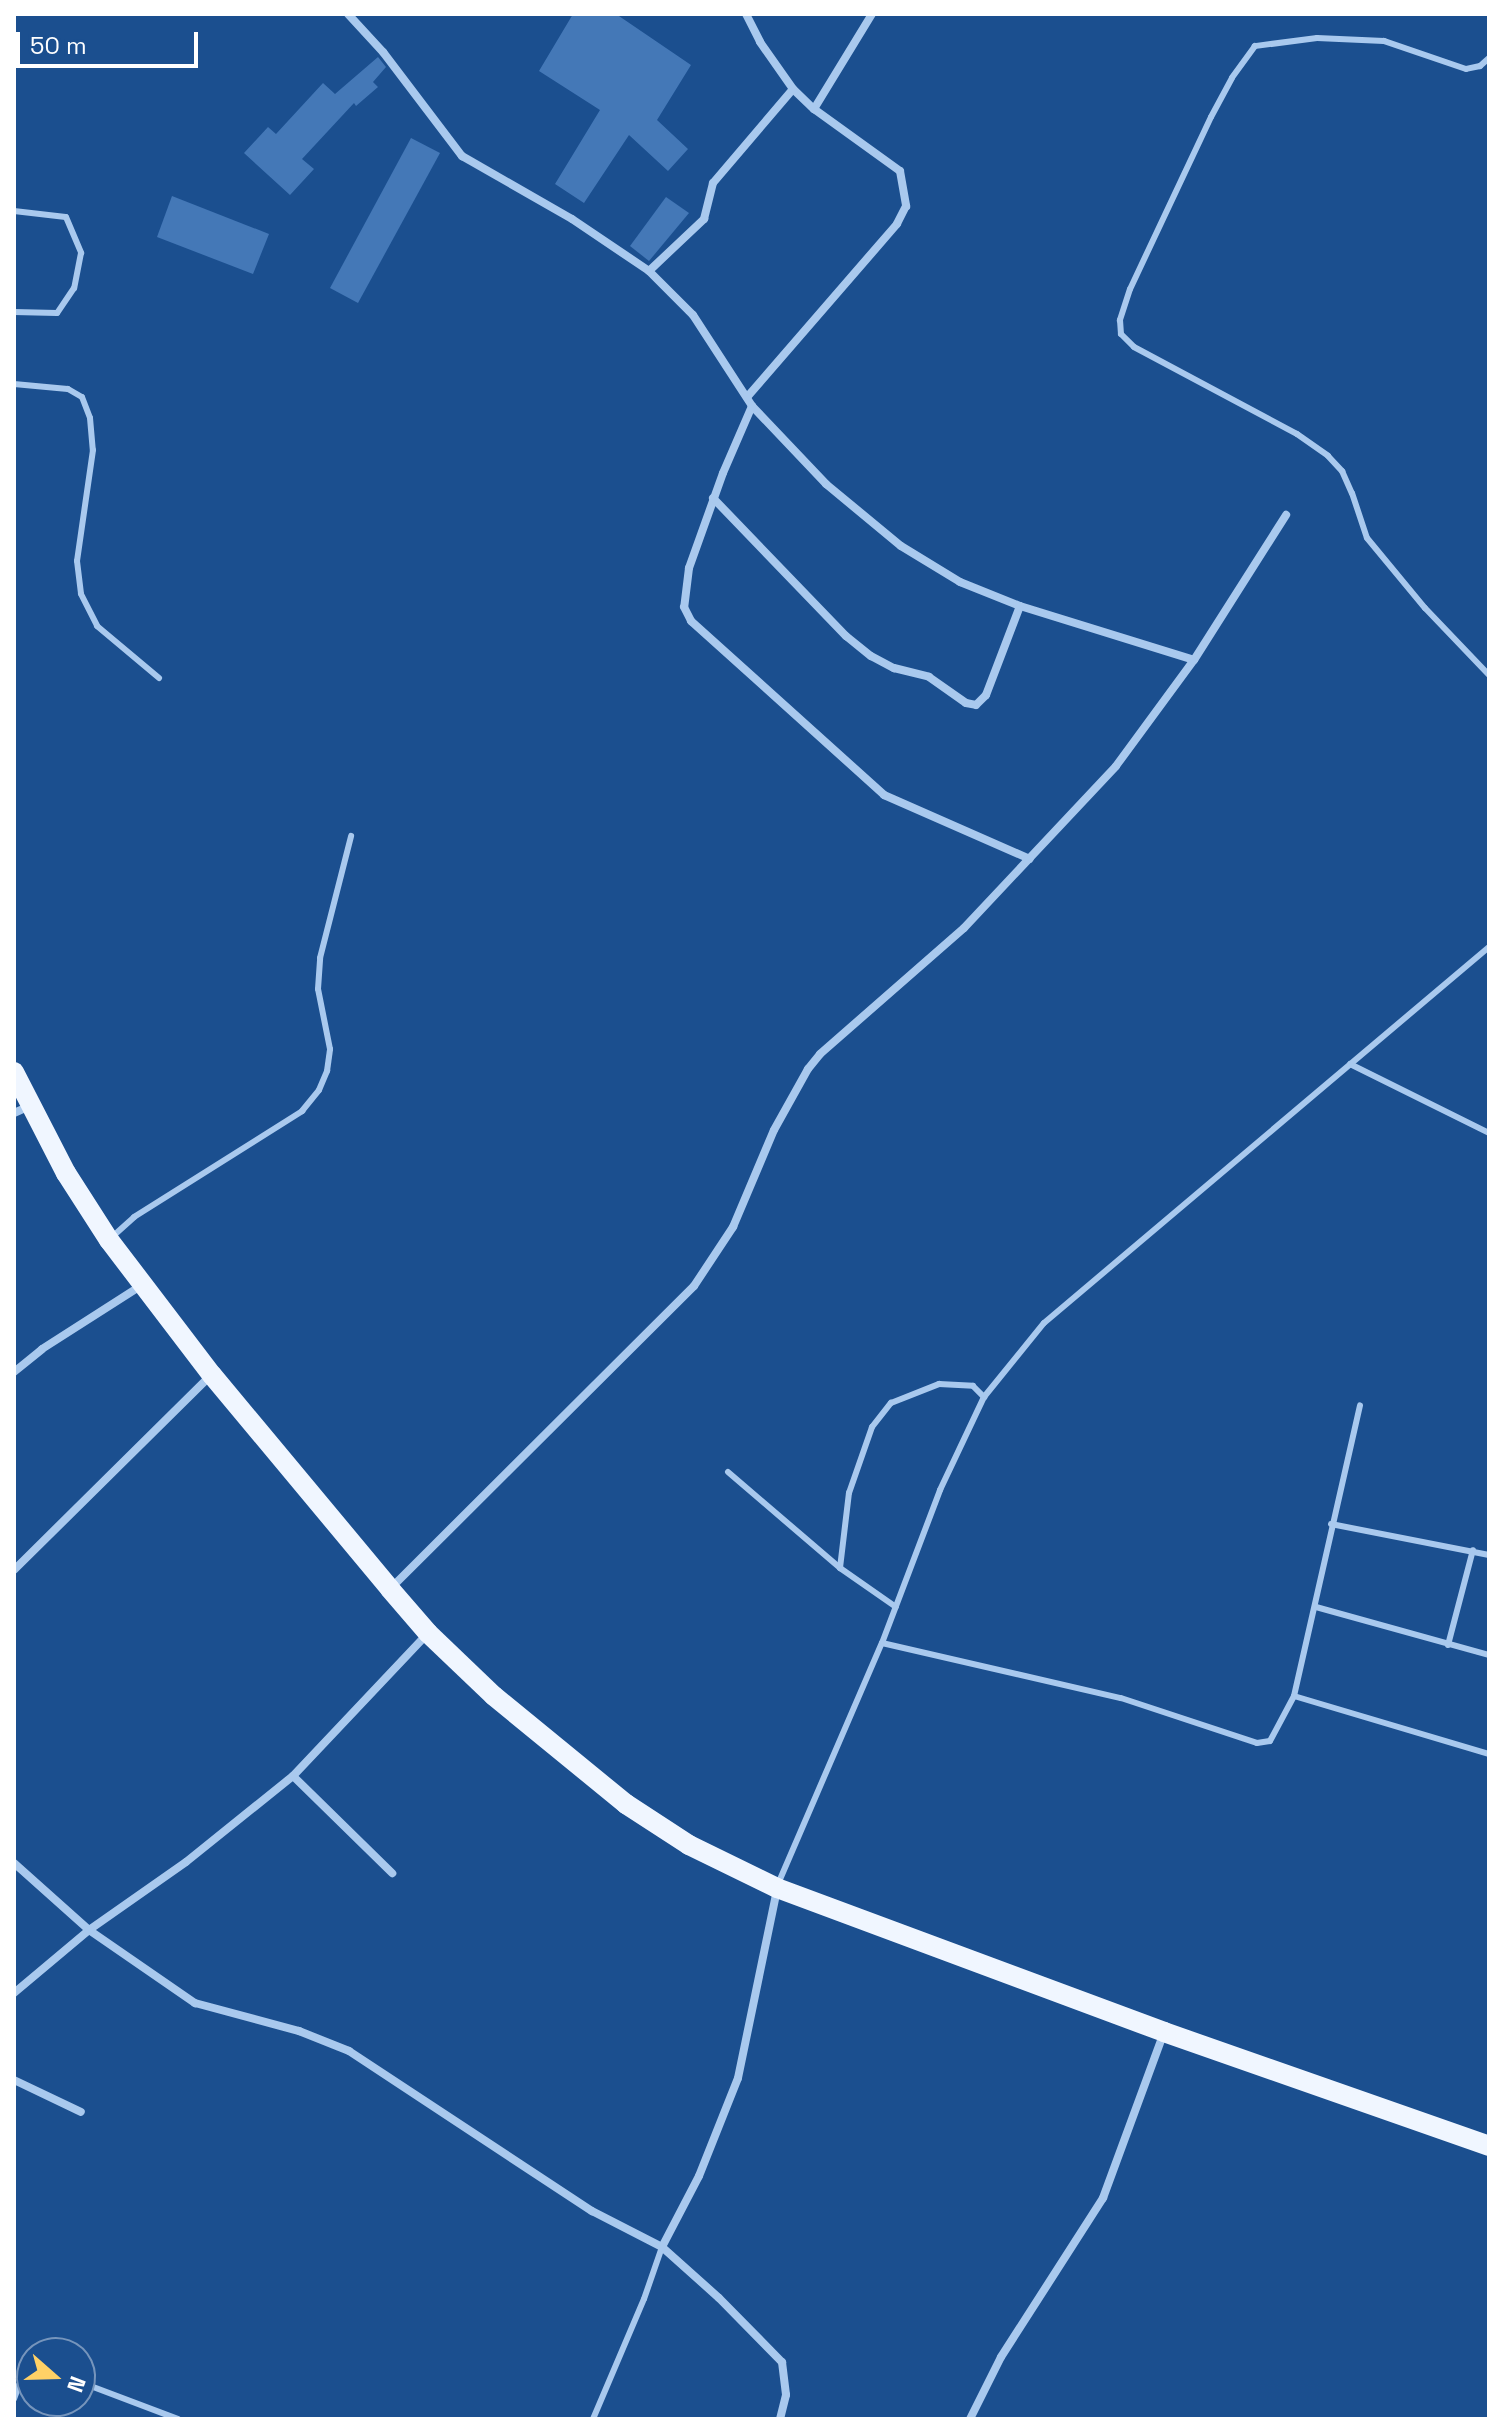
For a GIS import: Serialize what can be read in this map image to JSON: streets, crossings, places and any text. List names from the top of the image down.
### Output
{
  "scale_bar": "50 m",
  "north": "right"
}
